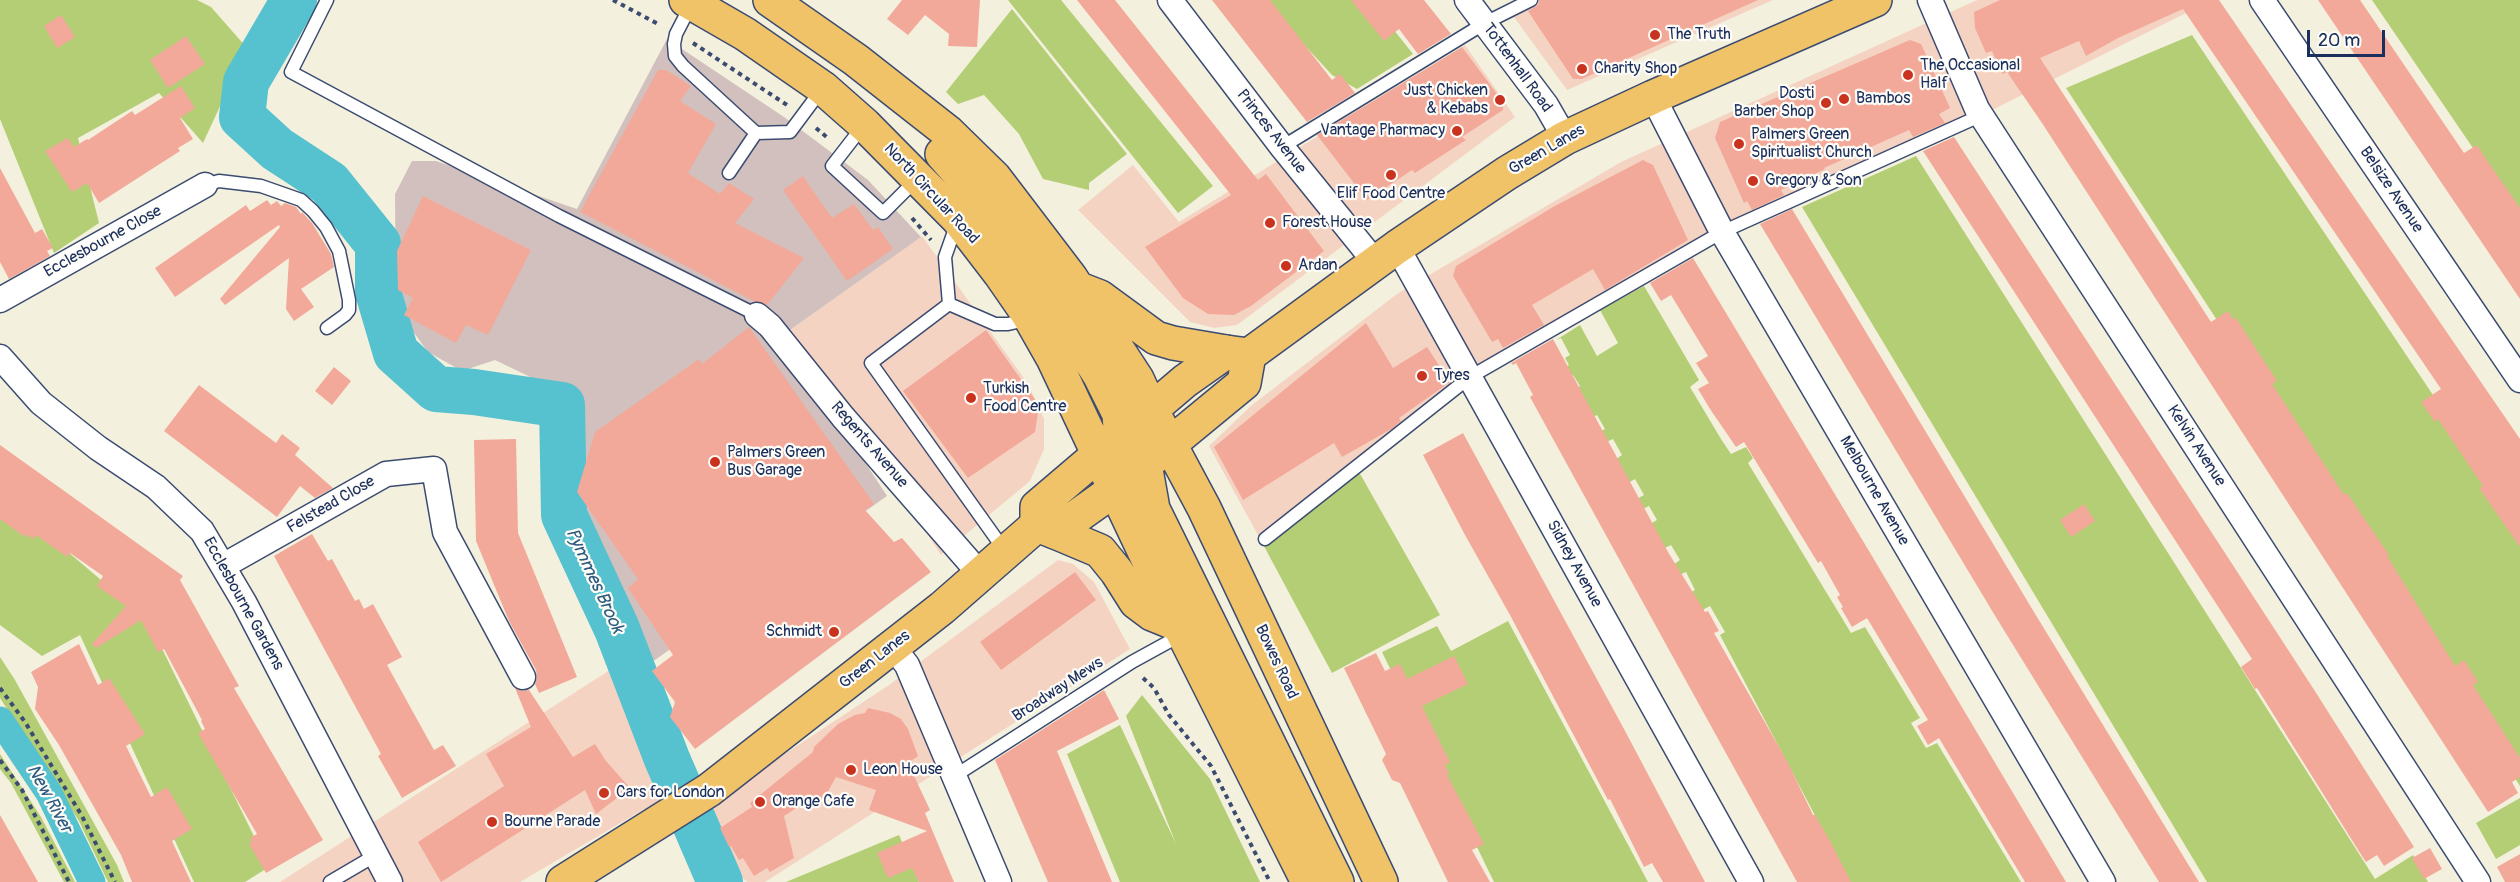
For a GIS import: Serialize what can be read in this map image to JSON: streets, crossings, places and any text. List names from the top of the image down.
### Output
{
  "streets": {
    "main road": ["Green Lanes", "North Circular Road", "Bowes Road"],
    "street": [
      "Tottenhall Road",
      "Princes Avenue",
      "Belsize Avenue",
      "Ecclesbourne Close",
      "Regents Avenue",
      "Kelvin Avenue",
      "Melbourne Avenue",
      "Felstead Close",
      "Sidney Avenue",
      "Ecclesbourne Gardens"
    ],
    "lane": ["Broadway Mews"]
  },
  "crossings": [
    ["Tottenhall Road", "Green Lanes"],
    ["Princes Avenue", "Green Lanes"],
    ["Princes Avenue", "Sidney Avenue"],
    ["Green Lanes", "North Circular Road"],
    ["Green Lanes", "Regents Avenue"],
    ["Green Lanes", "Melbourne Avenue"],
    ["Green Lanes", "Sidney Avenue"],
    ["Green Lanes", "Bowes Road"],
    ["Felstead Close", "Ecclesbourne Gardens"]
  ],
  "water": ["Pymmes Brook", "New River"],
  "places": [
    "The Truth",
    "Charity Shop",
    "The Occasional Half",
    "Bambos",
    "Just Chicken & Kebabs",
    "Dosti Barber Shop",
    "Vantage Pharmacy",
    "Palmers Green Spiritualist Church",
    "Elif Food Centre",
    "Gregory & Son",
    "Forest House",
    "Ardan",
    "Tyres",
    "Turkish Food Centre",
    "Palmers Green Bus Garage",
    "Schmidt",
    "Leon House",
    "Cars for London",
    "Orange Cafe",
    "Bourne Parade"
  ],
  "scale_bar": "20 m"
}
